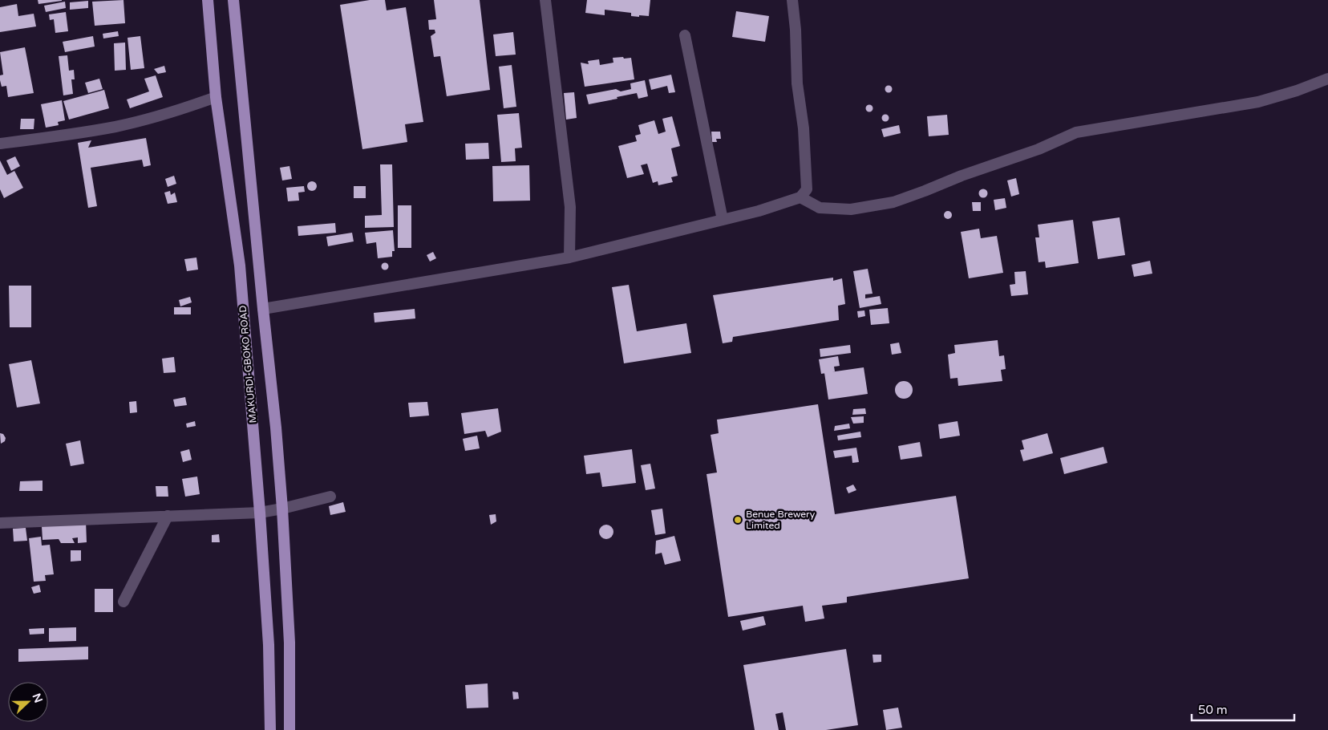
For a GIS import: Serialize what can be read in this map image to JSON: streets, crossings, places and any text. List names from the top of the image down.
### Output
{
  "streets": {
    "main road": ["MAKURDI-GBOKO ROAD"]
  },
  "places": ["Benue Brewery Limited"],
  "scale_bar": "50 m",
  "north": "right"
}
